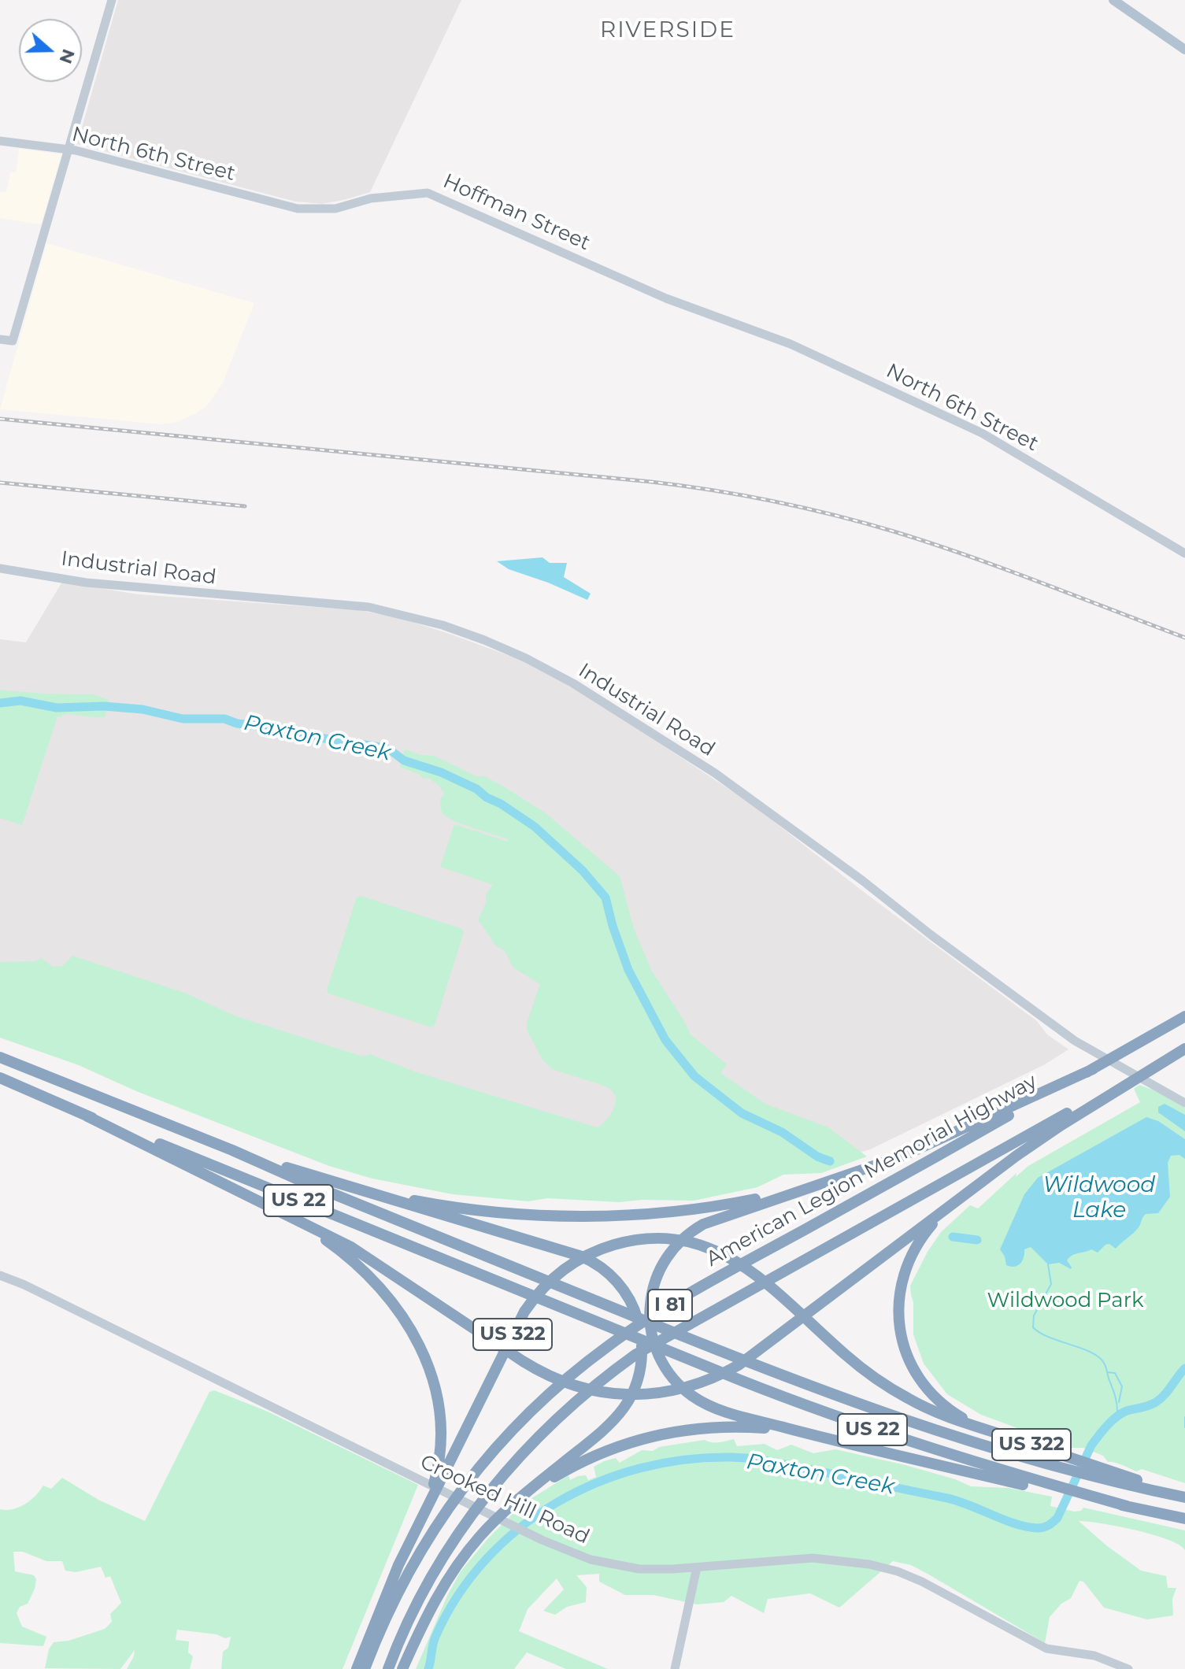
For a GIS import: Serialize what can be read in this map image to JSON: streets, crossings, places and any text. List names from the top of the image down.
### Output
{
  "streets": {
    "highway": [
      "American Legion Memorial Highway",
      "US 22",
      "I 81",
      "US 322"
    ],
    "street": [
      "North 6th Street",
      "Hoffman Street",
      "Industrial Road",
      "Crooked Hill Road"
    ]
  },
  "crossings": [
    ["North 6th Street", "Hoffman Street"],
    ["US 22", "US 322"]
  ],
  "districts": ["RIVERSIDE"],
  "water": ["Paxton Creek", "Wildwood Lake"],
  "parks": ["Wildwood Park"],
  "north": "right"
}
